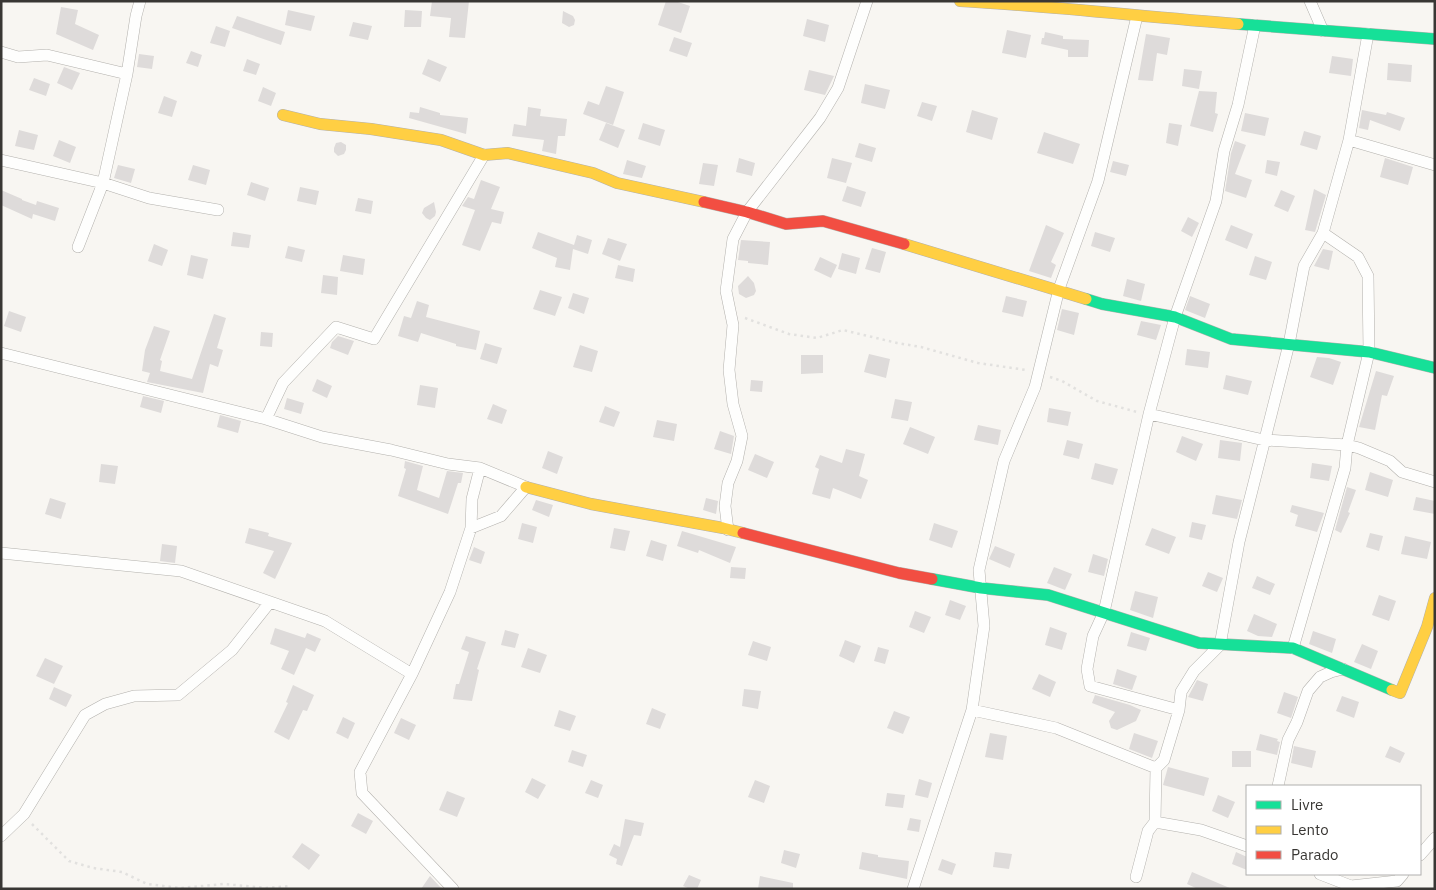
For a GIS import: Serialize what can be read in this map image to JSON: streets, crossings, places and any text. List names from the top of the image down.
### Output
{
  "legend": ["Livre", "Lento", "Parado"]
}
